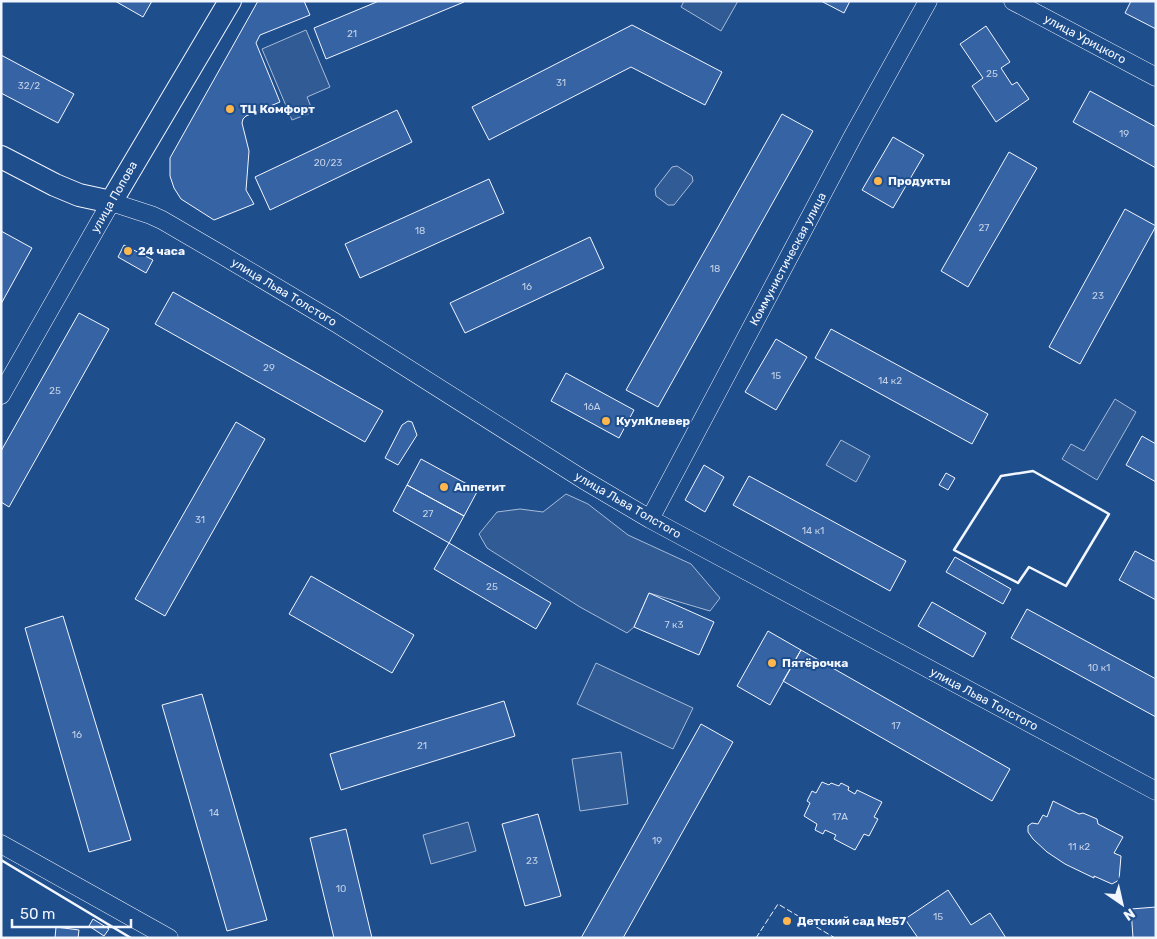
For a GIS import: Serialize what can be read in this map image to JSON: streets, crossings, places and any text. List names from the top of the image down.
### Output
{
  "streets": {
    "main road": ["улица Попова"],
    "street": ["улица Урицкого", "Коммунистическая улица", "улица Льва Толстого"]
  },
  "crossings": [
    ["улица Попова", "улица Льва Толстого"],
    ["Коммунистическая улица", "улица Льва Толстого"]
  ],
  "places": [
    "ТЦ Комфорт",
    "Продукты",
    "24 часа",
    "КуулКлевер",
    "Аппетит",
    "Пятёрочка",
    "Детский сад №57"
  ],
  "house_numbers": [
    "21",
    "25",
    "31",
    "32/2",
    "19",
    "20/23",
    "27",
    "18",
    "18",
    "16",
    "23",
    "29",
    "15",
    "14 к2",
    "25",
    "16А",
    "27",
    "31",
    "14 к1",
    "25",
    "7 к3",
    "10 к1",
    "17",
    "16",
    "21",
    "14",
    "17А",
    "19",
    "11 к2",
    "23",
    "10",
    "15"
  ],
  "scale_bar": "50 m",
  "north": "bottom right"
}
